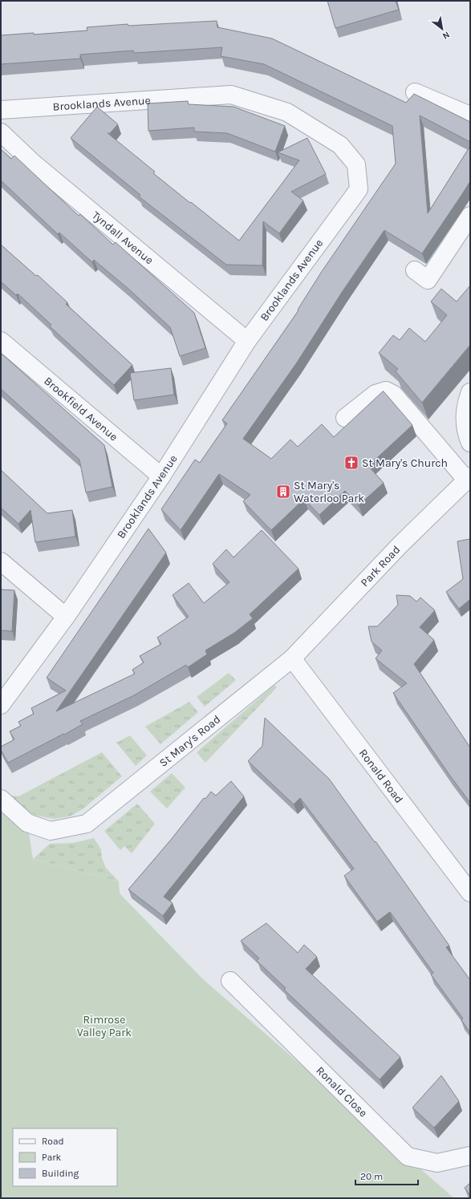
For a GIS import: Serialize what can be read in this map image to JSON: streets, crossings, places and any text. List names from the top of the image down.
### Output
{
  "streets": {
    "street": [
      "Brooklands Avenue",
      "Tyndall Avenue",
      "Brookfield Avenue",
      "Park Road",
      "St Mary's Road",
      "Ronald Road",
      "Ronald Close"
    ]
  },
  "crossings": [
    ["Brooklands Avenue", "Tyndall Avenue"],
    ["Brooklands Avenue", "Brookfield Avenue"],
    ["Park Road", "St Mary's Road"],
    ["Park Road", "Ronald Road"],
    ["St Mary's Road", "Ronald Road"]
  ],
  "parks": ["Rimrose Valley Park"],
  "places": {
    "church": ["St Mary's Church"],
    "building": ["St Mary's Waterloo Park"]
  },
  "legend": ["Road", "Park", "Building"],
  "scale_bar": "20 m",
  "north": "bottom right"
}
